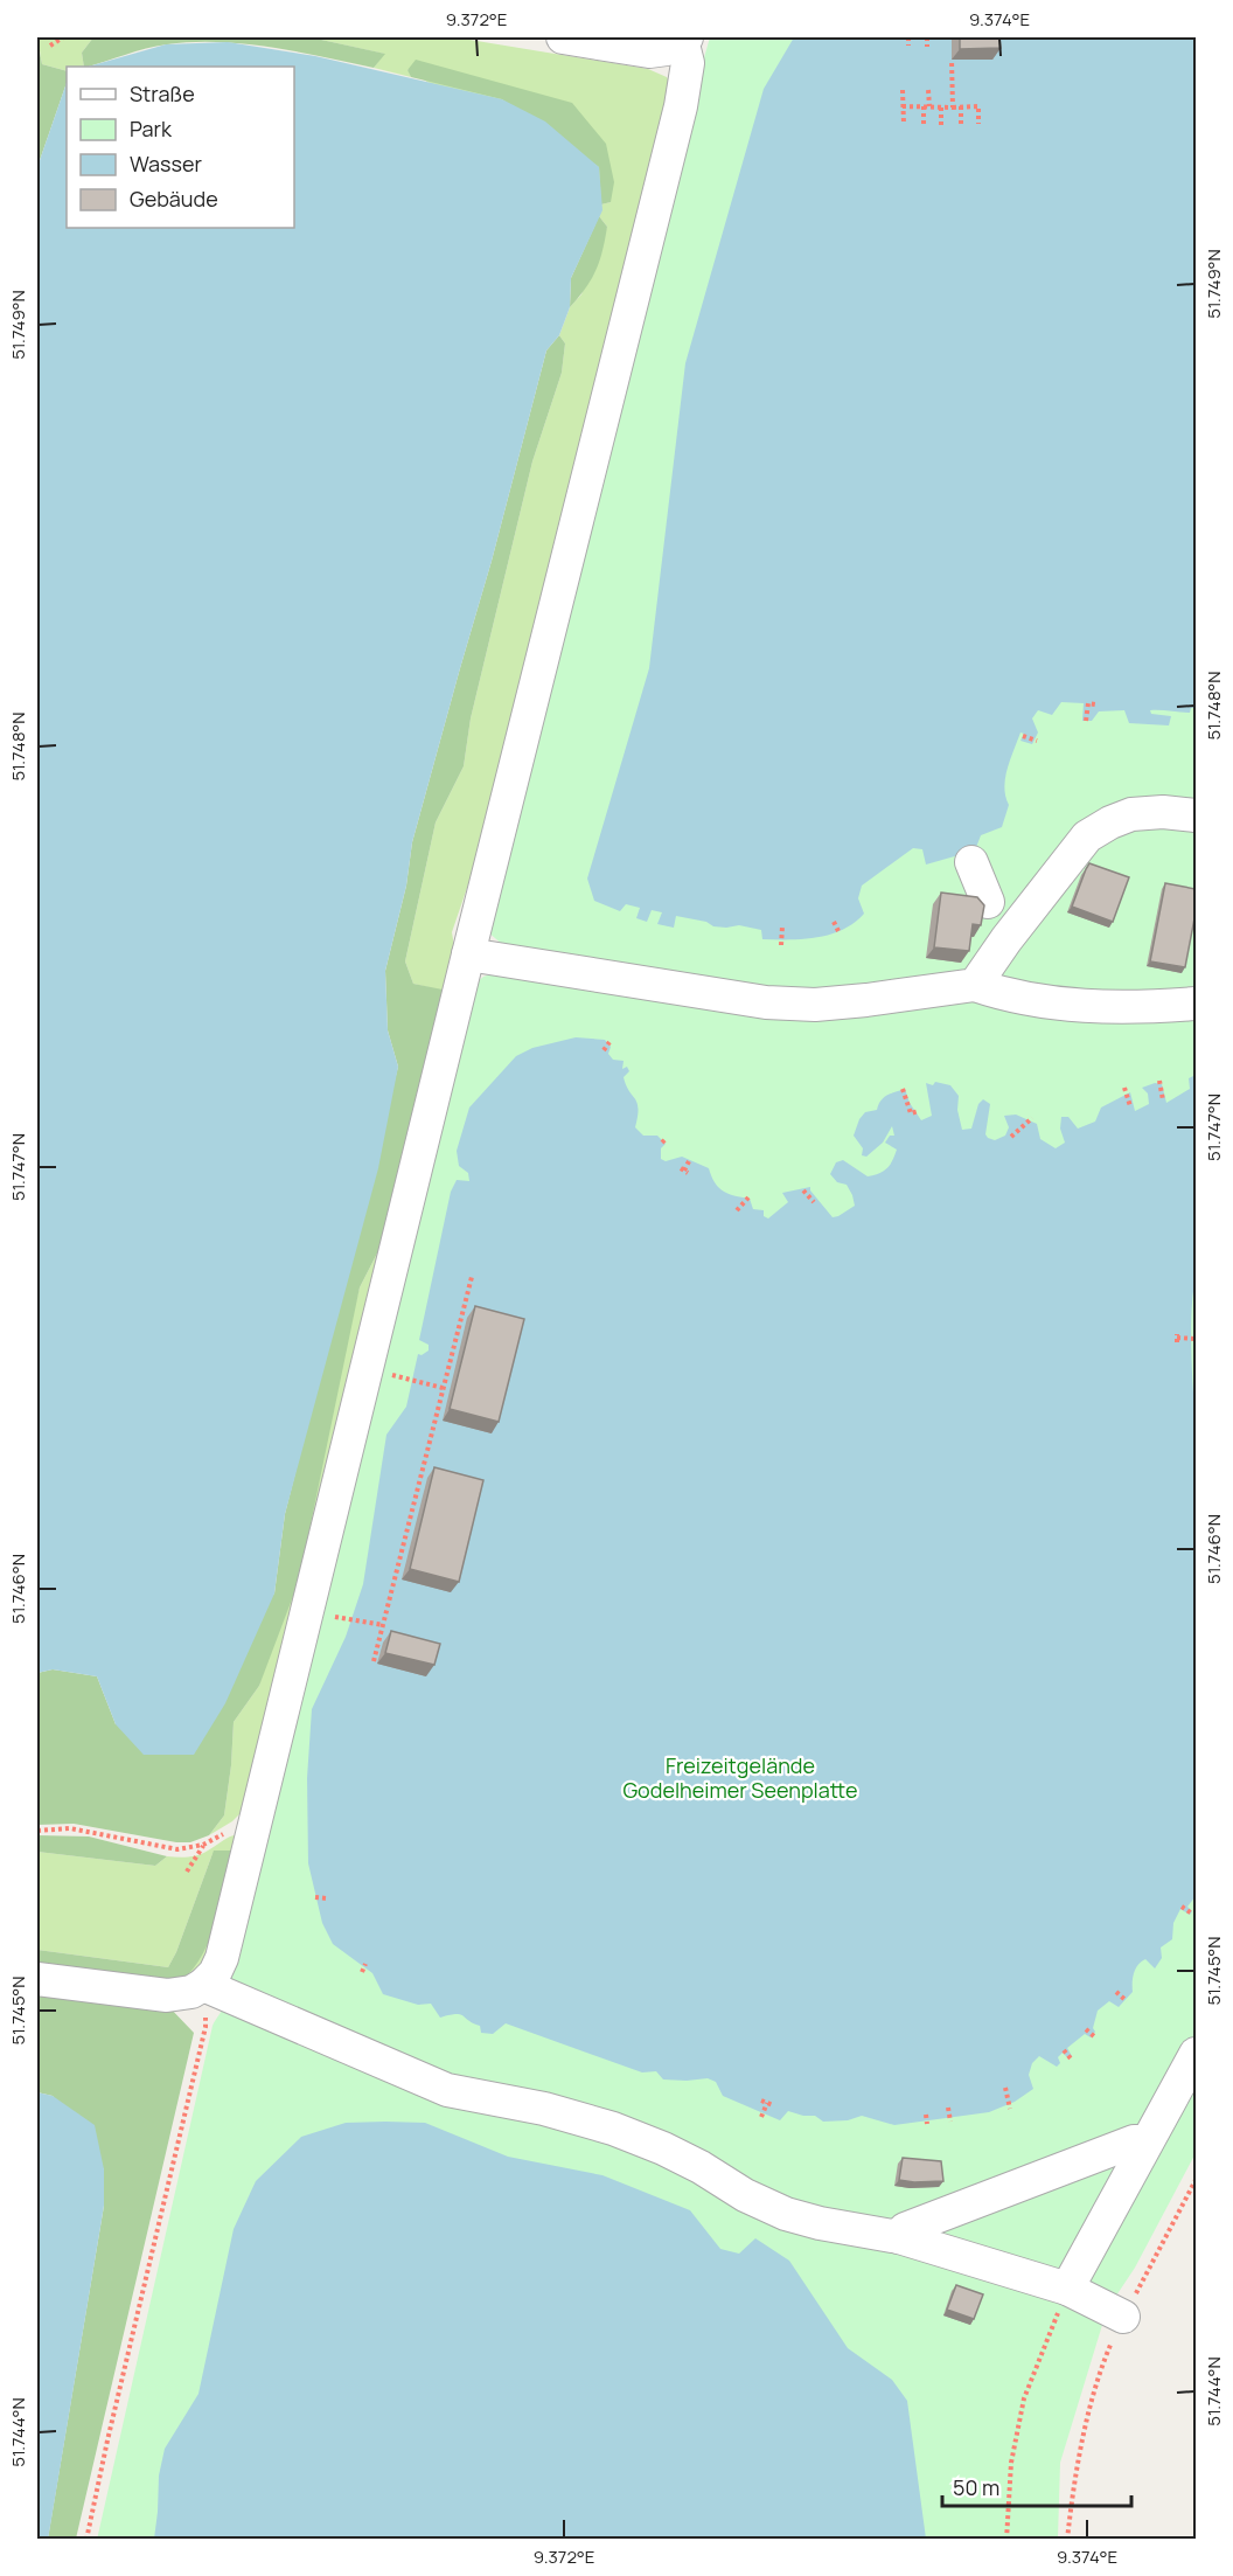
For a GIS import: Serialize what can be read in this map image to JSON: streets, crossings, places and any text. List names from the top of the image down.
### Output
{
  "parks": ["Freizeitgelände Godelheimer Seenplatte"],
  "legend": [
    "Straße",
    "Park",
    "Wasser",
    "Gebäude"
  ],
  "scale_bar": "50 m",
  "coordinates": [
    "9.372°E",
    "9.374°E",
    "51.749°N",
    "51.748°N",
    "51.747°N",
    "51.746°N",
    "51.745°N",
    "51.744°N"
  ]
}
